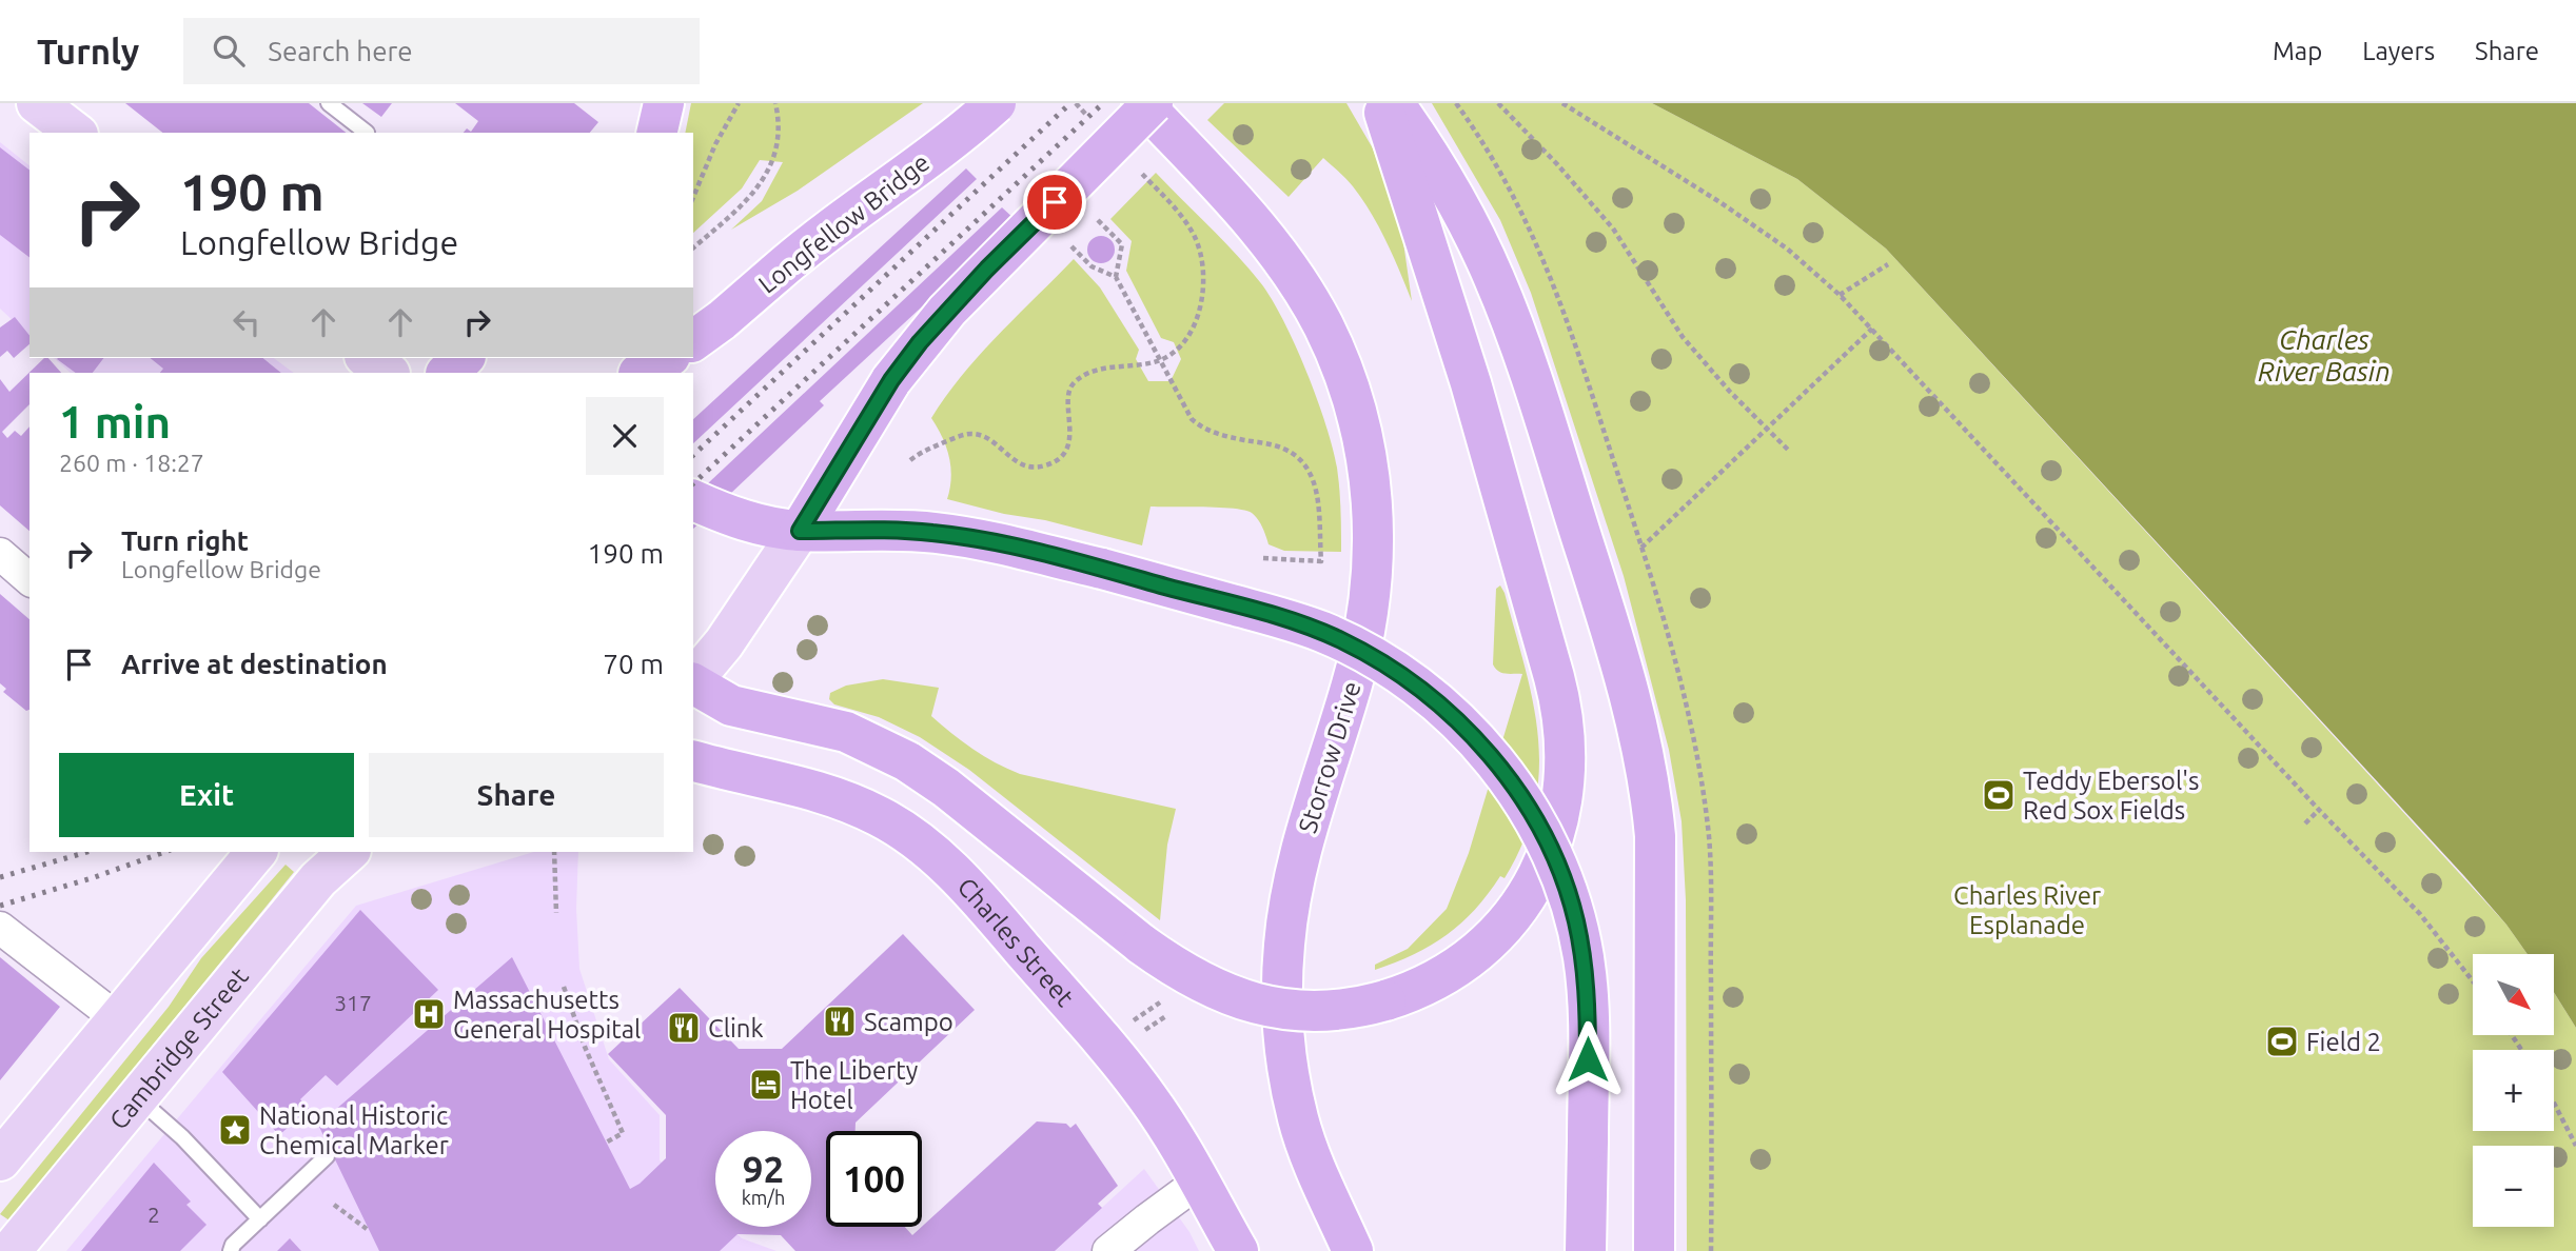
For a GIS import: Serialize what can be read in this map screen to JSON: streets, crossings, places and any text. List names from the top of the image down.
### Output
{
  "streets": {
    "highway": ["Longfellow Bridge", "Storrow Drive", "Charles Street"],
    "main road": ["Cambridge Street"]
  },
  "water": ["Charles River Basin"],
  "parks": ["Charles River Esplanade"],
  "places": {
    "sports": ["Teddy Ebersol's Red Sox Fields", "Field 2"],
    "hospital": ["Massachusetts General Hospital"],
    "restaurant": ["Scampo", "Clink"],
    "hotel": ["The Liberty Hotel"],
    "place": ["National Historic Chemical Marker"]
  },
  "house_numbers": ["317", "2"],
  "north": "bottom right",
  "page": {
    "header": "Turnly",
    "search": "Search here",
    "nav": ["Map", "Layers", "Share"],
    "turn": ["190 m", "Longfellow Bridge"],
    "heading": ["1 min", "260 m · 18:27"],
    "list": [
      {
        "name": "Turn right",
        "note": "Longfellow Bridge",
        "value": "190 m"
      },
      {
        "name": "Arrive at destination",
        "value": "70 m"
      }
    ],
    "buttons": ["Exit", "Share"],
    "map_buttons": ["+", "−"],
    "speed": "92 km/h",
    "limit": "100"
  }
}
